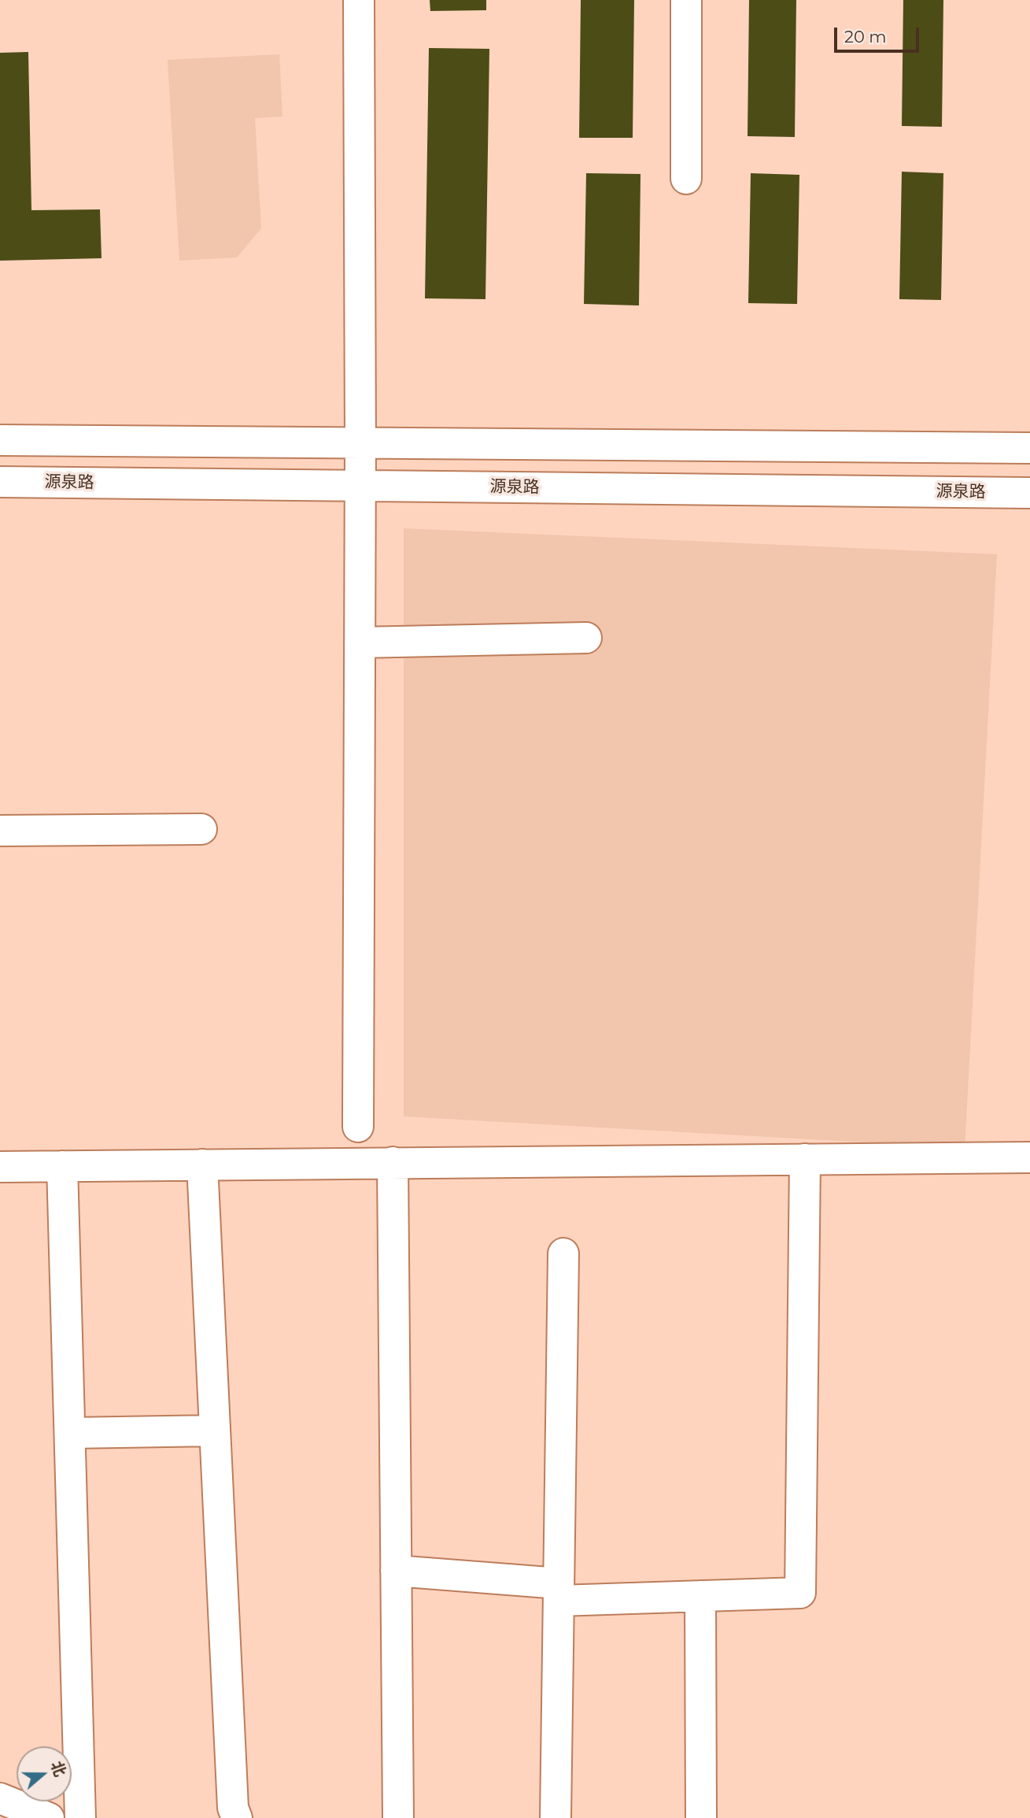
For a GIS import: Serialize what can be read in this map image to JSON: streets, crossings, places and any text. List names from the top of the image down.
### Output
{
  "streets": {
    "street": ["源泉路"]
  },
  "scale_bar": "20 m",
  "north": "right"
}
